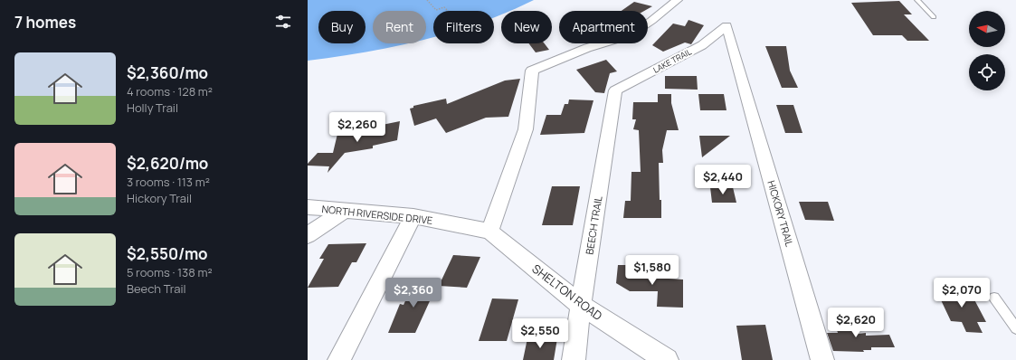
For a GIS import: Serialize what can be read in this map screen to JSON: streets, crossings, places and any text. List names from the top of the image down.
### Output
{
  "streets": {
    "street": [
      "LAKE TRAIL",
      "HICKORY TRAIL",
      "NORTH RIVERSIDE DRIVE",
      "BEECH TRAIL",
      "SHELTON ROAD"
    ]
  },
  "crossings": [
    ["LAKE TRAIL", "HICKORY TRAIL"],
    ["LAKE TRAIL", "BEECH TRAIL"],
    ["NORTH RIVERSIDE DRIVE", "SHELTON ROAD"],
    ["BEECH TRAIL", "SHELTON ROAD"]
  ],
  "north": "left",
  "page": {
    "heading": "7 homes",
    "chip": [
      "Buy",
      "Rent",
      "Filters",
      "New",
      "Apartment"
    ],
    "list": [
      {
        "name": "$2,360/mo",
        "note": "4 rooms · 128 m² · Holly Trail"
      },
      {
        "name": "$2,620/mo",
        "note": "3 rooms · 113 m² · Hickory Trail"
      },
      {
        "name": "$2,550/mo",
        "note": "5 rooms · 138 m² · Beech Trail"
      }
    ],
    "price": [
      "$2,260",
      "$2,440",
      "$1,580",
      "$2,360",
      "$2,070",
      "$2,620",
      "$2,550"
    ]
  }
}
